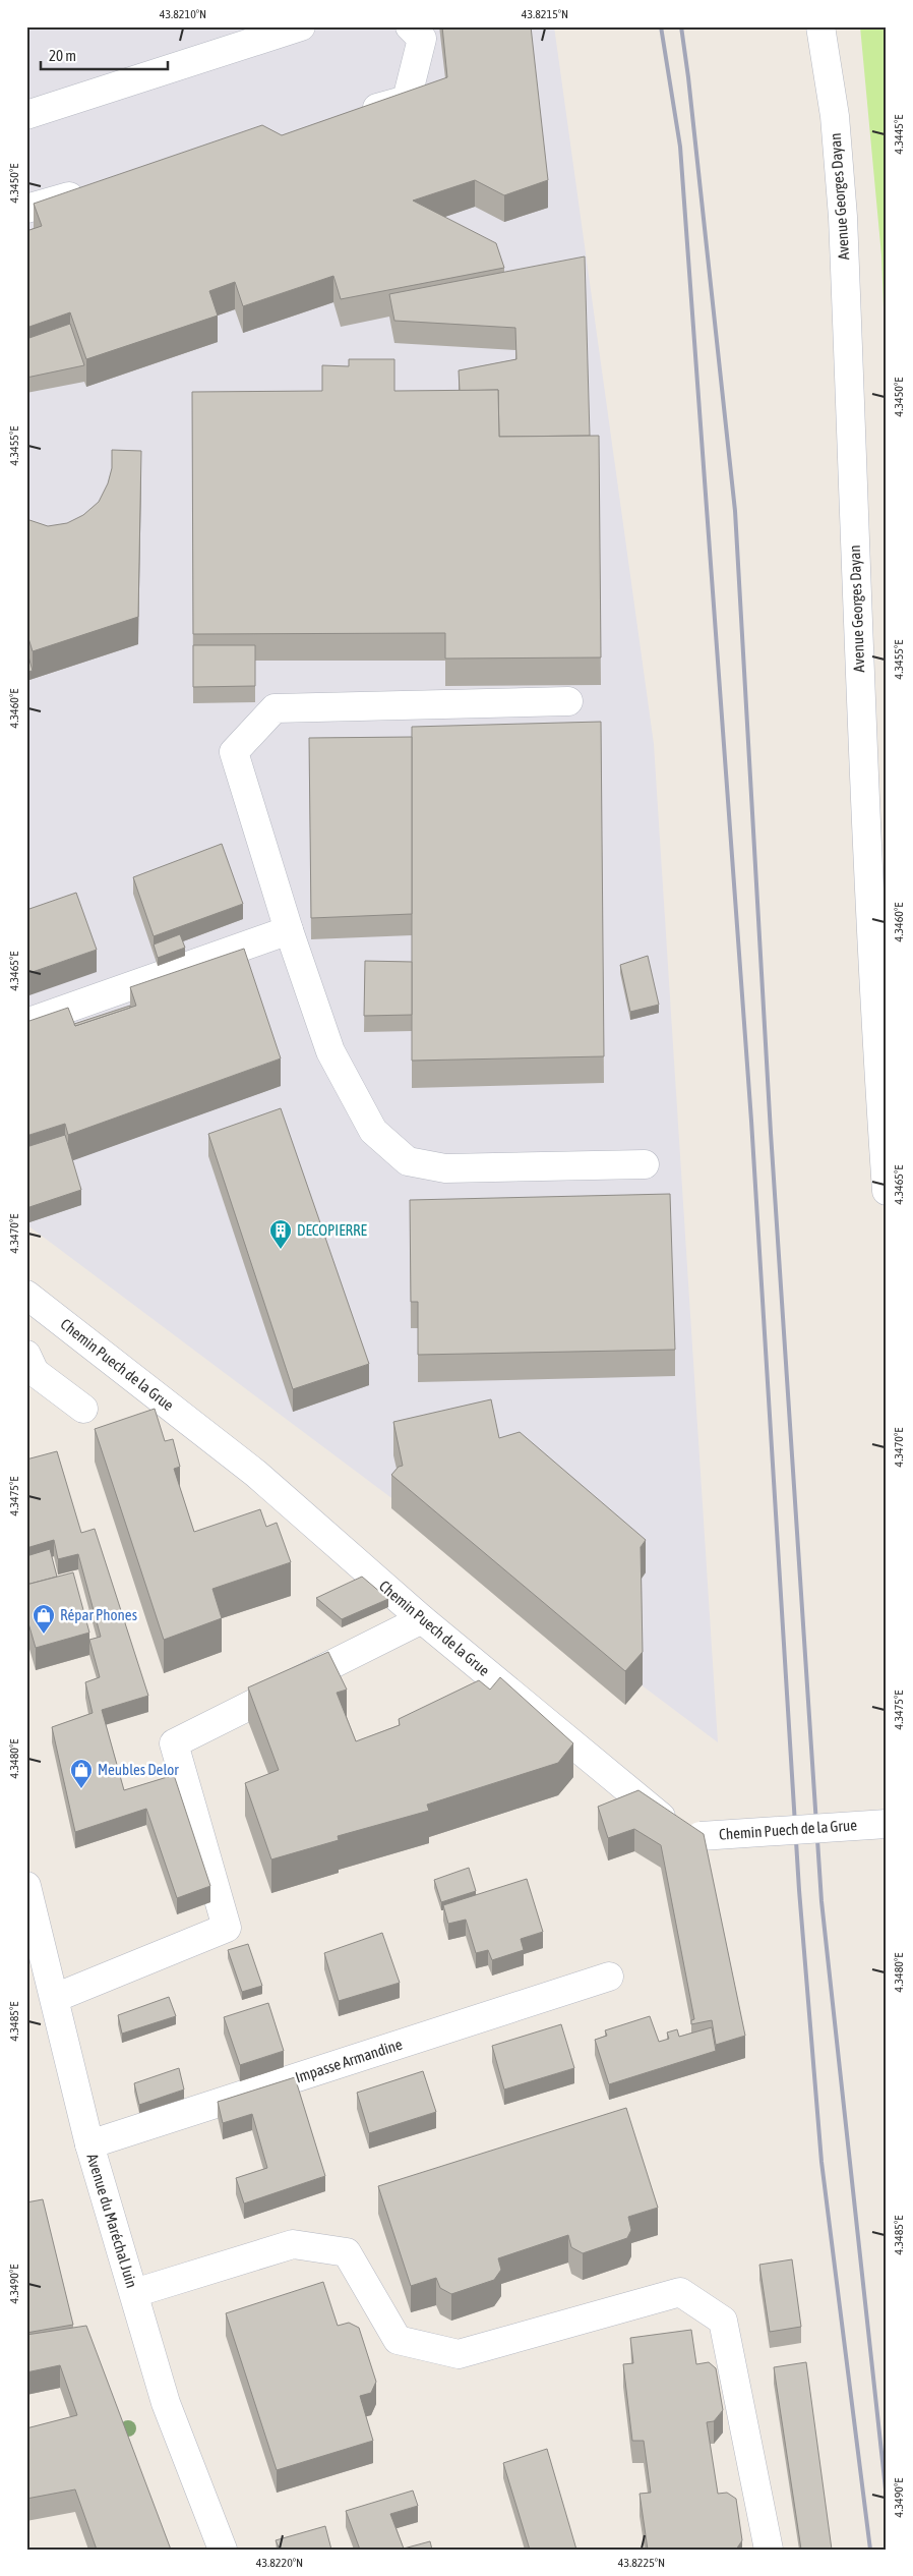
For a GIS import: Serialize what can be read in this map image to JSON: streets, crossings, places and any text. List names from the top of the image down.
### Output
{
  "streets": {
    "street": [
      "Avenue Georges Dayan",
      "Chemin Puech de la Grue",
      "Impasse Armandine",
      "Avenue du Maréchal Juin"
    ]
  },
  "crossings": [
    ["Impasse Armandine", "Avenue du Maréchal Juin"]
  ],
  "places": {
    "building": ["DECOPIERRE"],
    "shop": ["Répar Phones", "Meubles Delor"]
  },
  "scale_bar": "20 m",
  "coordinates": [
    "43.8210°N",
    "43.8215°N",
    "4.3445°E",
    "4.3450°E",
    "4.3455°E",
    "4.3460°E",
    "4.3465°E",
    "4.3470°E",
    "4.3475°E",
    "4.3480°E",
    "4.3485°E",
    "4.3490°E",
    "43.8220°N",
    "43.8225°N"
  ]
}
